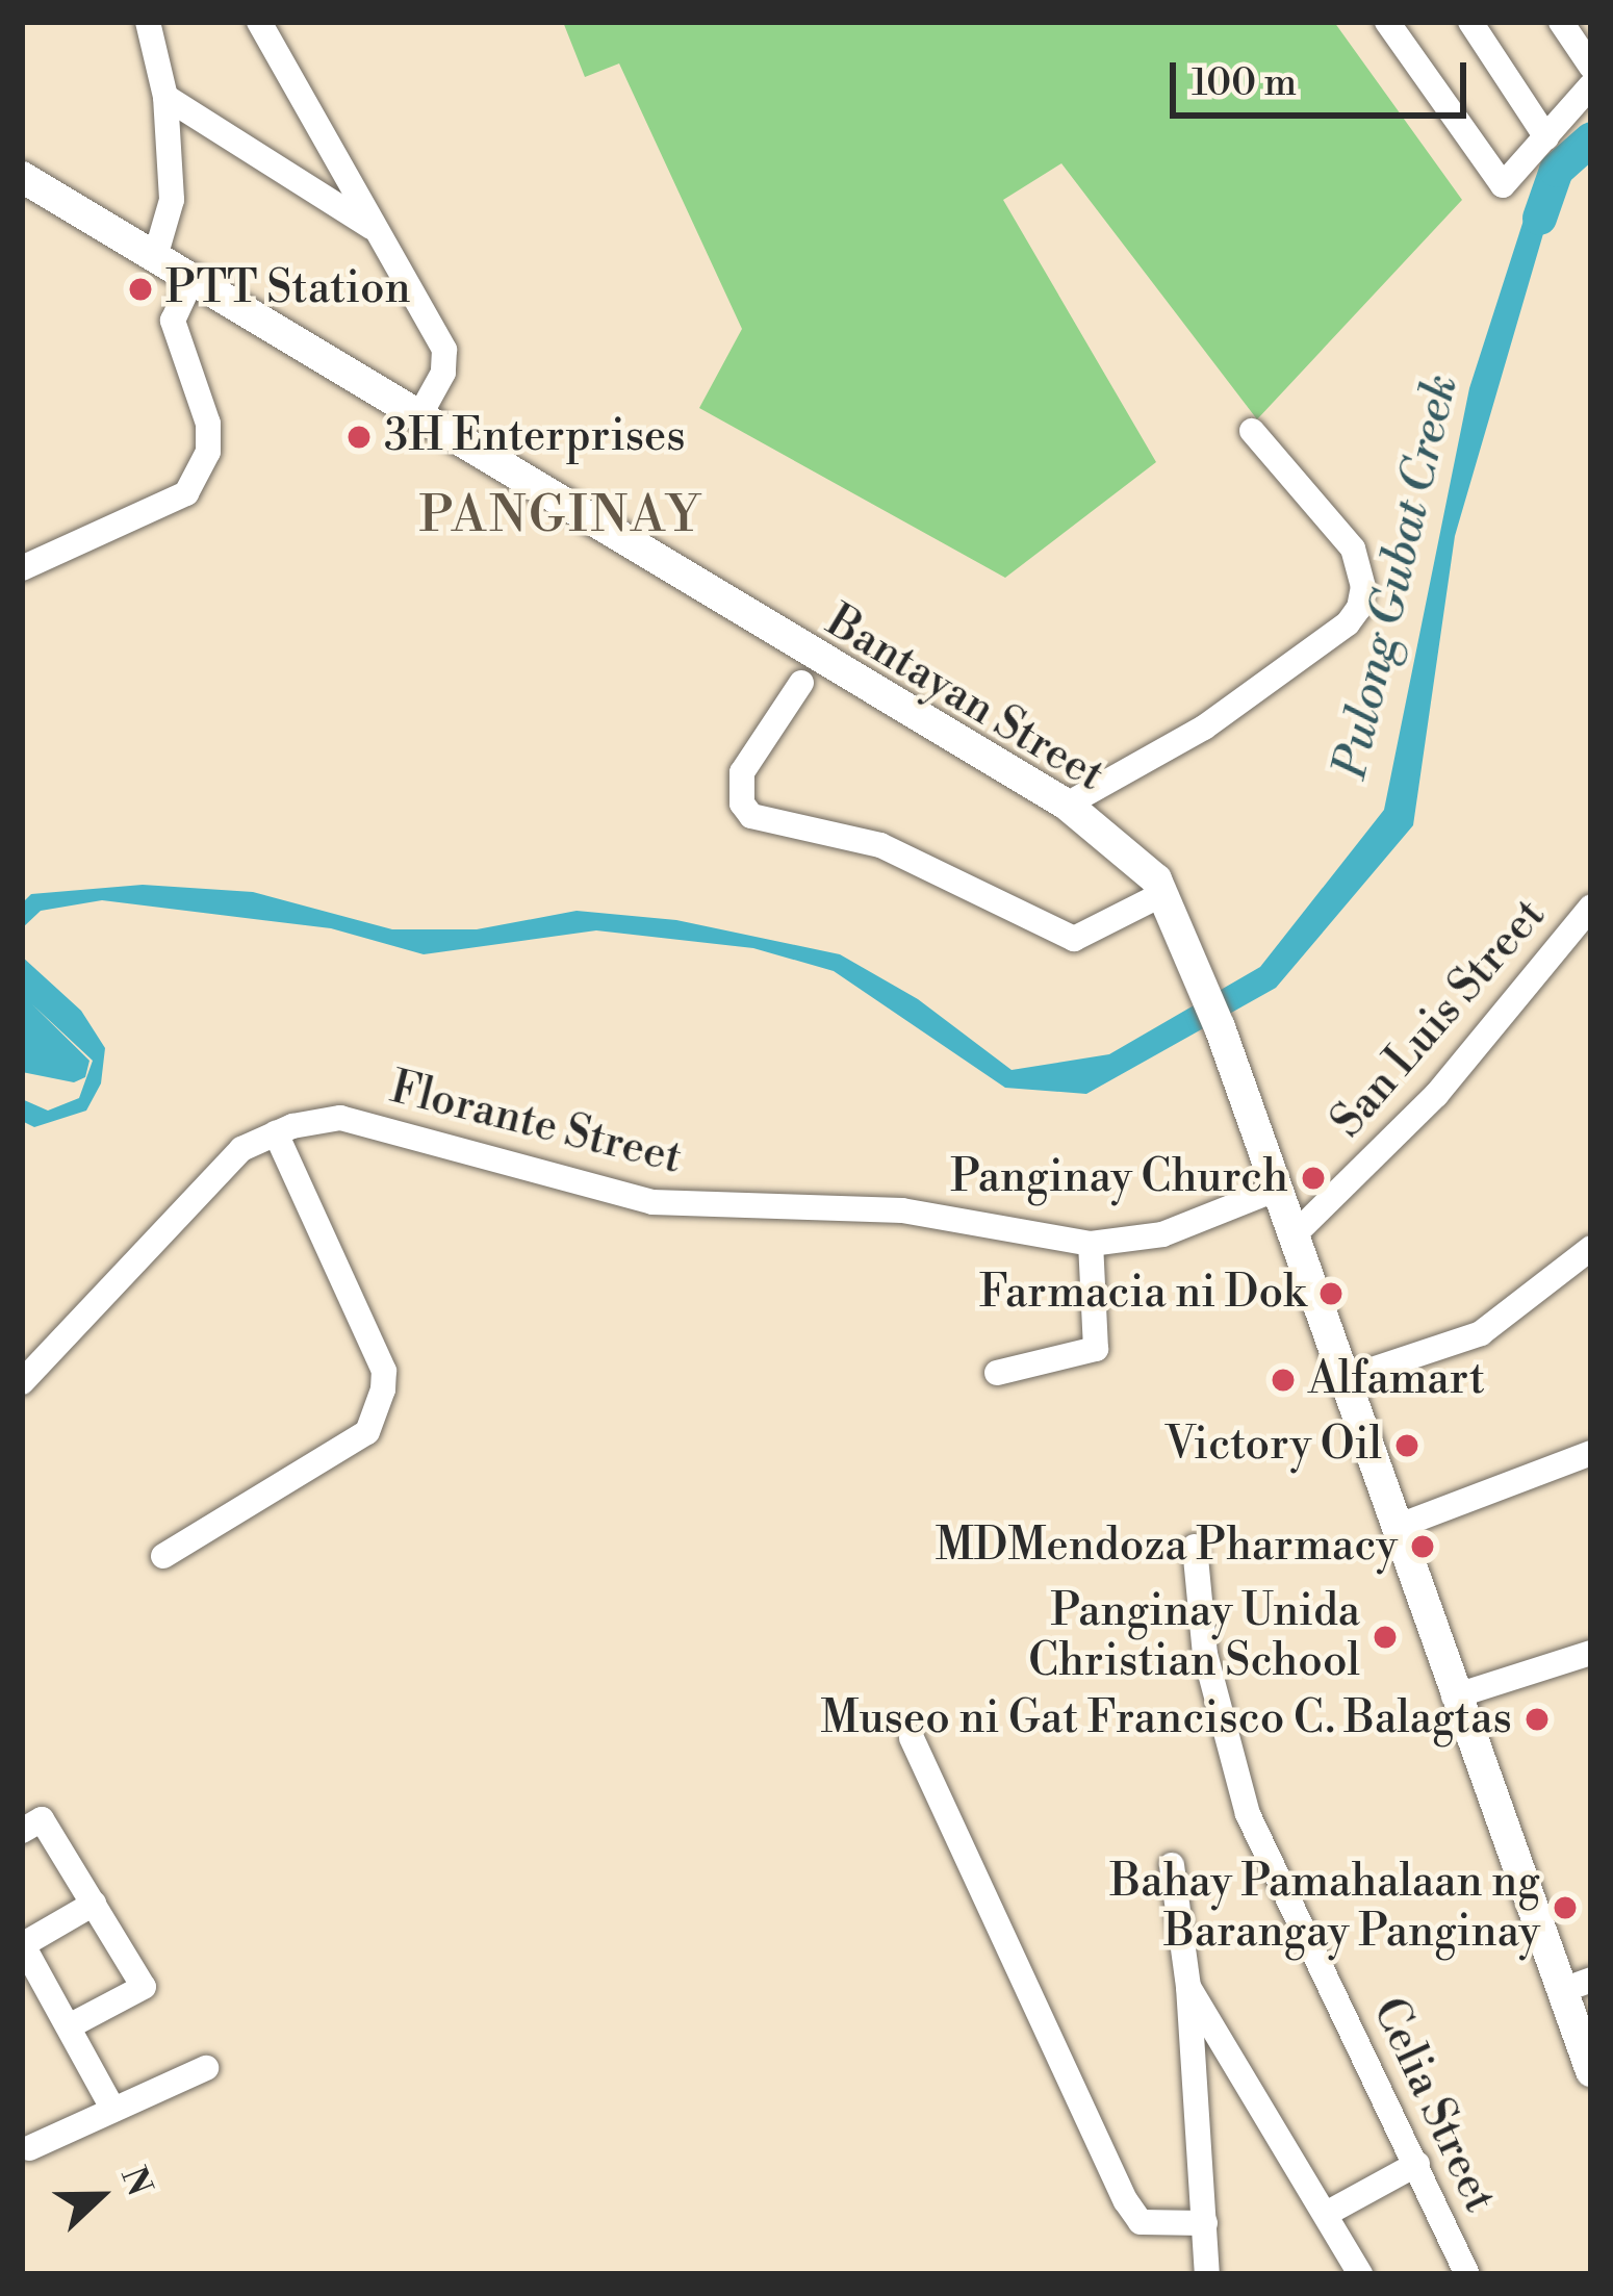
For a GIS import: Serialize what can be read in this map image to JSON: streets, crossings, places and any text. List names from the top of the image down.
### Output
{
  "streets": {
    "main road": ["Bantayan Street"],
    "street": ["San Luis Street", "Florante Street", "Celia Street"]
  },
  "crossings": [
    ["Bantayan Street", "San Luis Street"],
    ["Bantayan Street", "Florante Street"]
  ],
  "districts": ["PANGINAY"],
  "water": ["Pulong Gubat Creek"],
  "places": [
    "PTT Station",
    "3H Enterprises",
    "Panginay Church",
    "Farmacia ni Dok",
    "Alfamart",
    "Victory Oil",
    "MDMendoza Pharmacy",
    "Panginay Unida Christian School",
    "Museo ni Gat Francisco C. Balagtas",
    "Bahay Pamahalaan ng Barangay Panginay"
  ],
  "scale_bar": "100 m",
  "north": "right"
}
